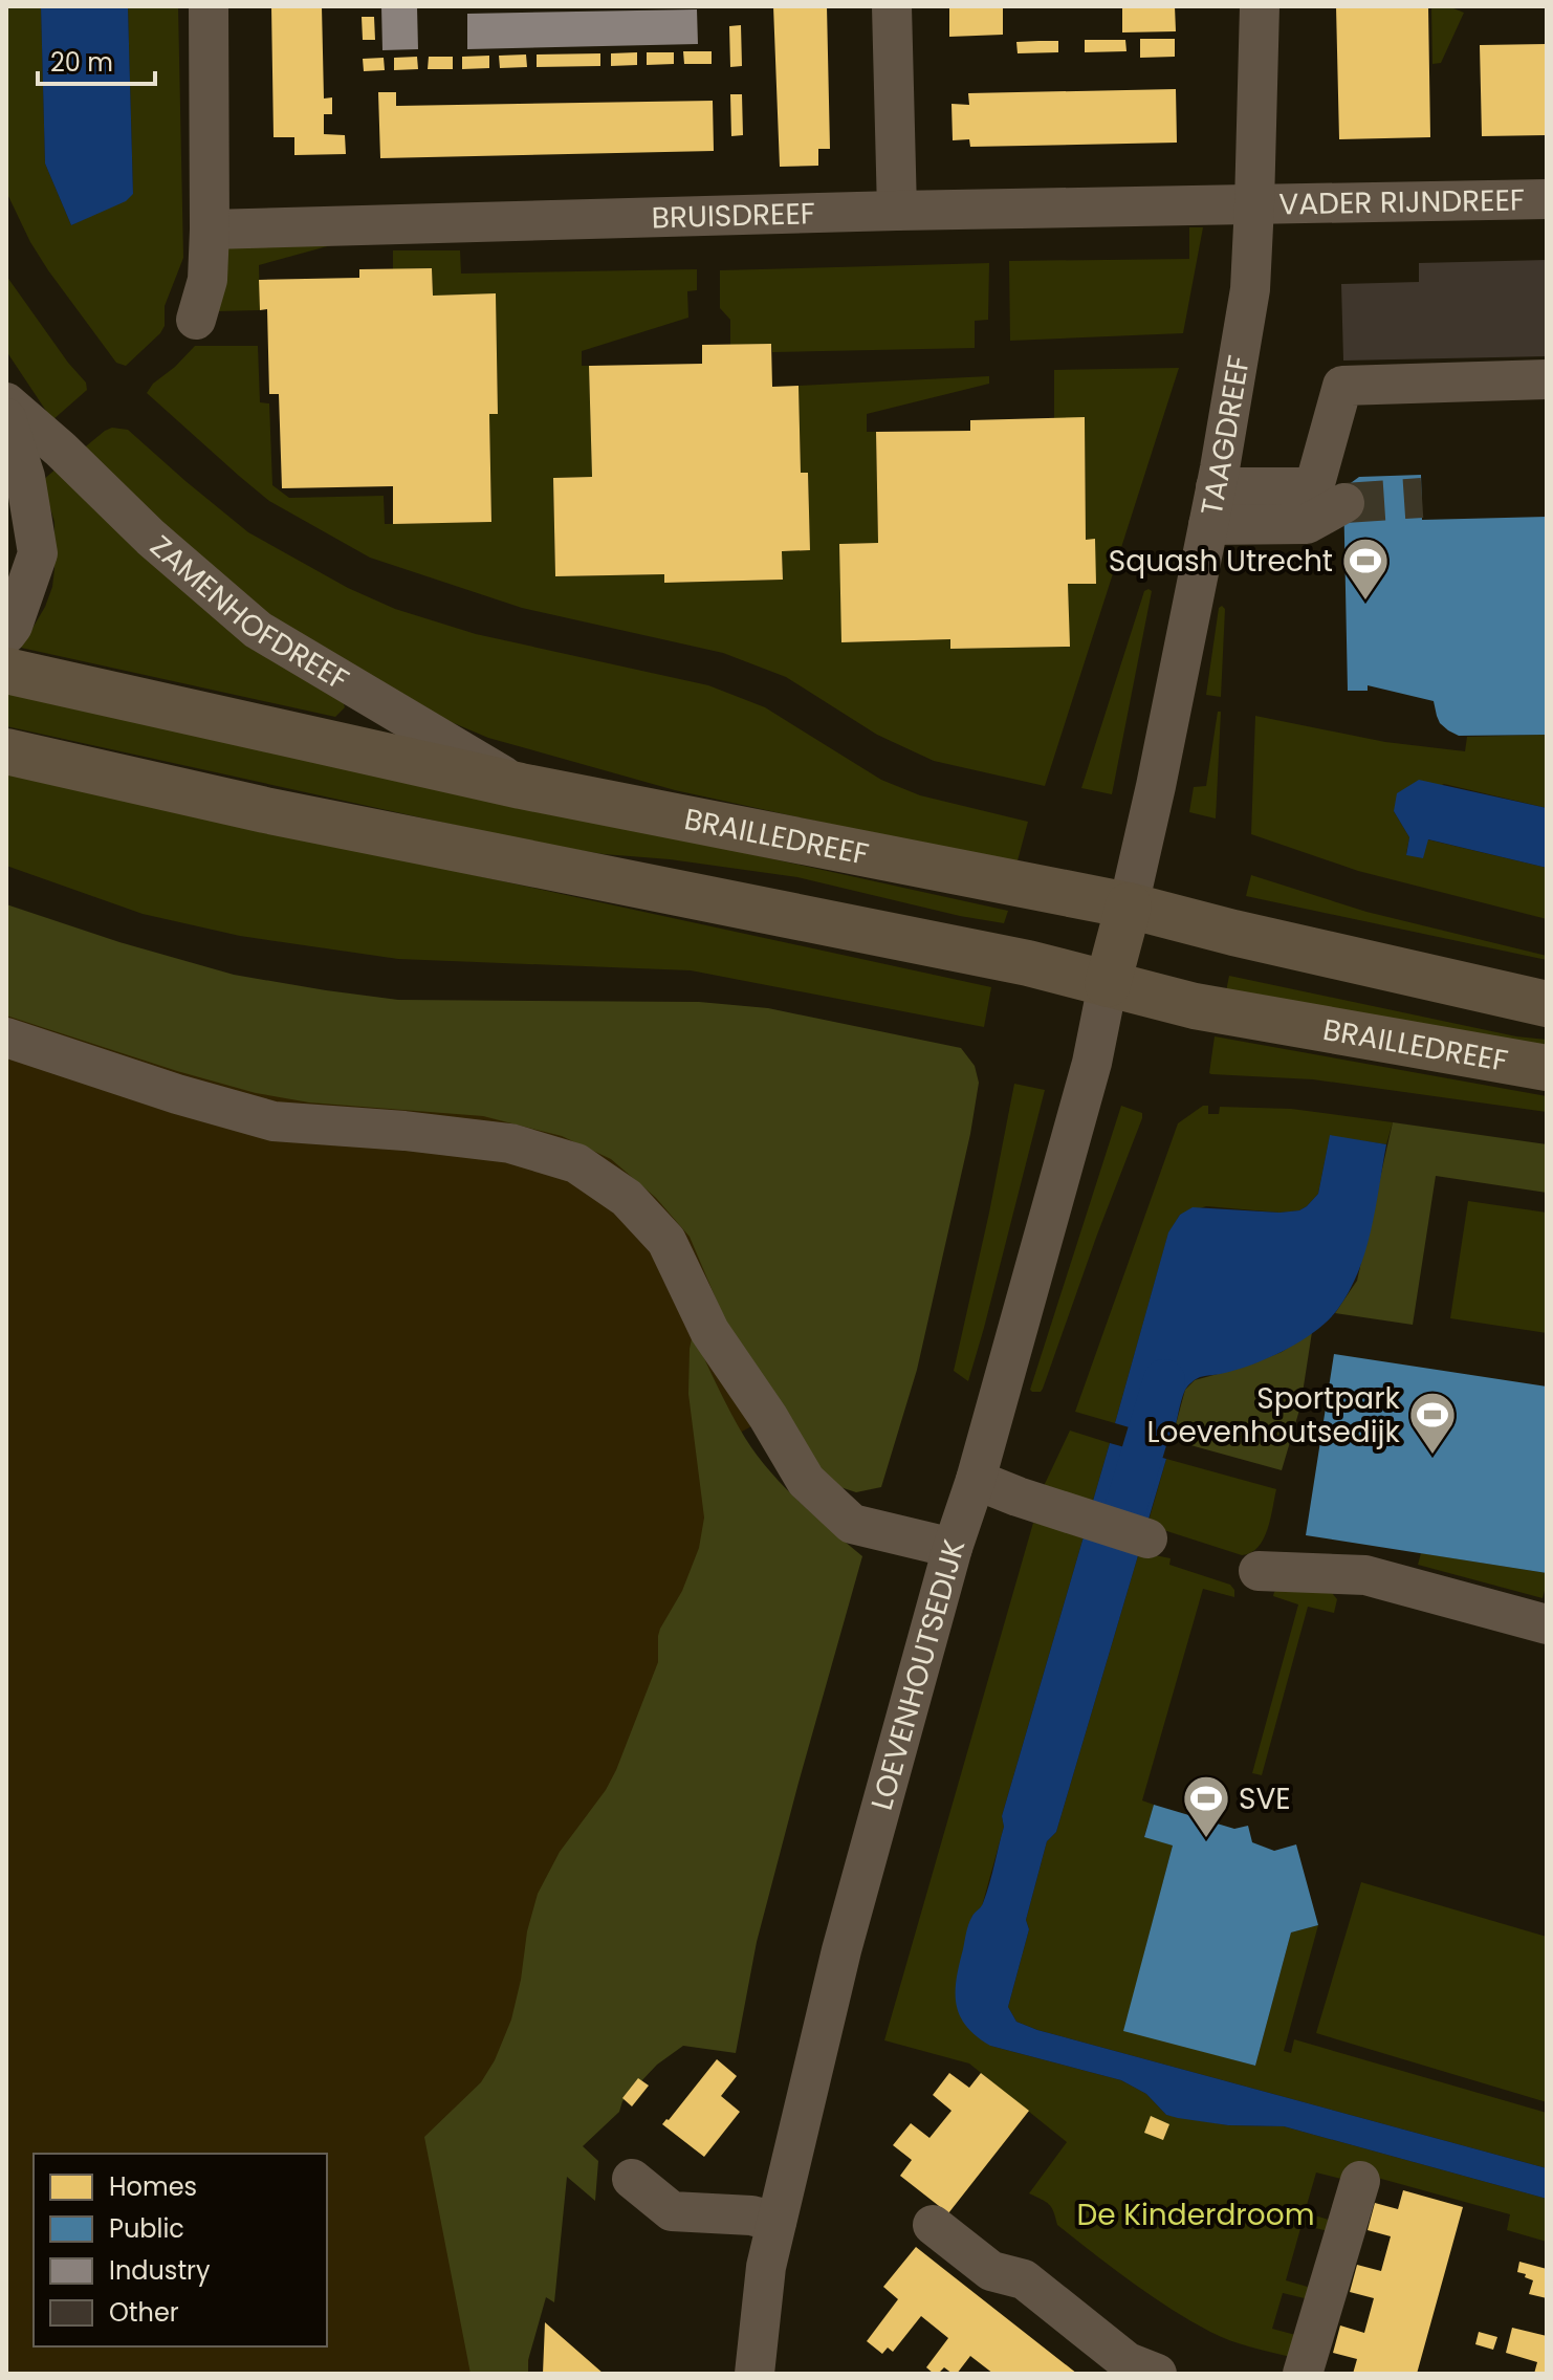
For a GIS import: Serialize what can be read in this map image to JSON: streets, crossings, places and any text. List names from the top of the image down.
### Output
{
  "streets": {
    "main road": ["BRAILLEDREEF"],
    "street": [
      "VADER RIJNDREEF",
      "BRUISDREEF",
      "TAAGDREEF",
      "ZAMENHOFDREEF",
      "LOEVENHOUTSEDIJK"
    ]
  },
  "crossings": [
    ["VADER RIJNDREEF", "BRUISDREEF"],
    ["VADER RIJNDREEF", "TAAGDREEF"],
    ["BRUISDREEF", "TAAGDREEF"],
    ["TAAGDREEF", "BRAILLEDREEF"],
    ["ZAMENHOFDREEF", "BRAILLEDREEF"],
    ["BRAILLEDREEF", "LOEVENHOUTSEDIJK"]
  ],
  "parks": ["De Kinderdroom"],
  "places": {
    "sports": ["Squash Utrecht", "Sportpark Loevenhoutsedijk", "SVE"]
  },
  "legend": [
    "Homes",
    "Public",
    "Industry",
    "Other"
  ],
  "scale_bar": "20 m"
}
